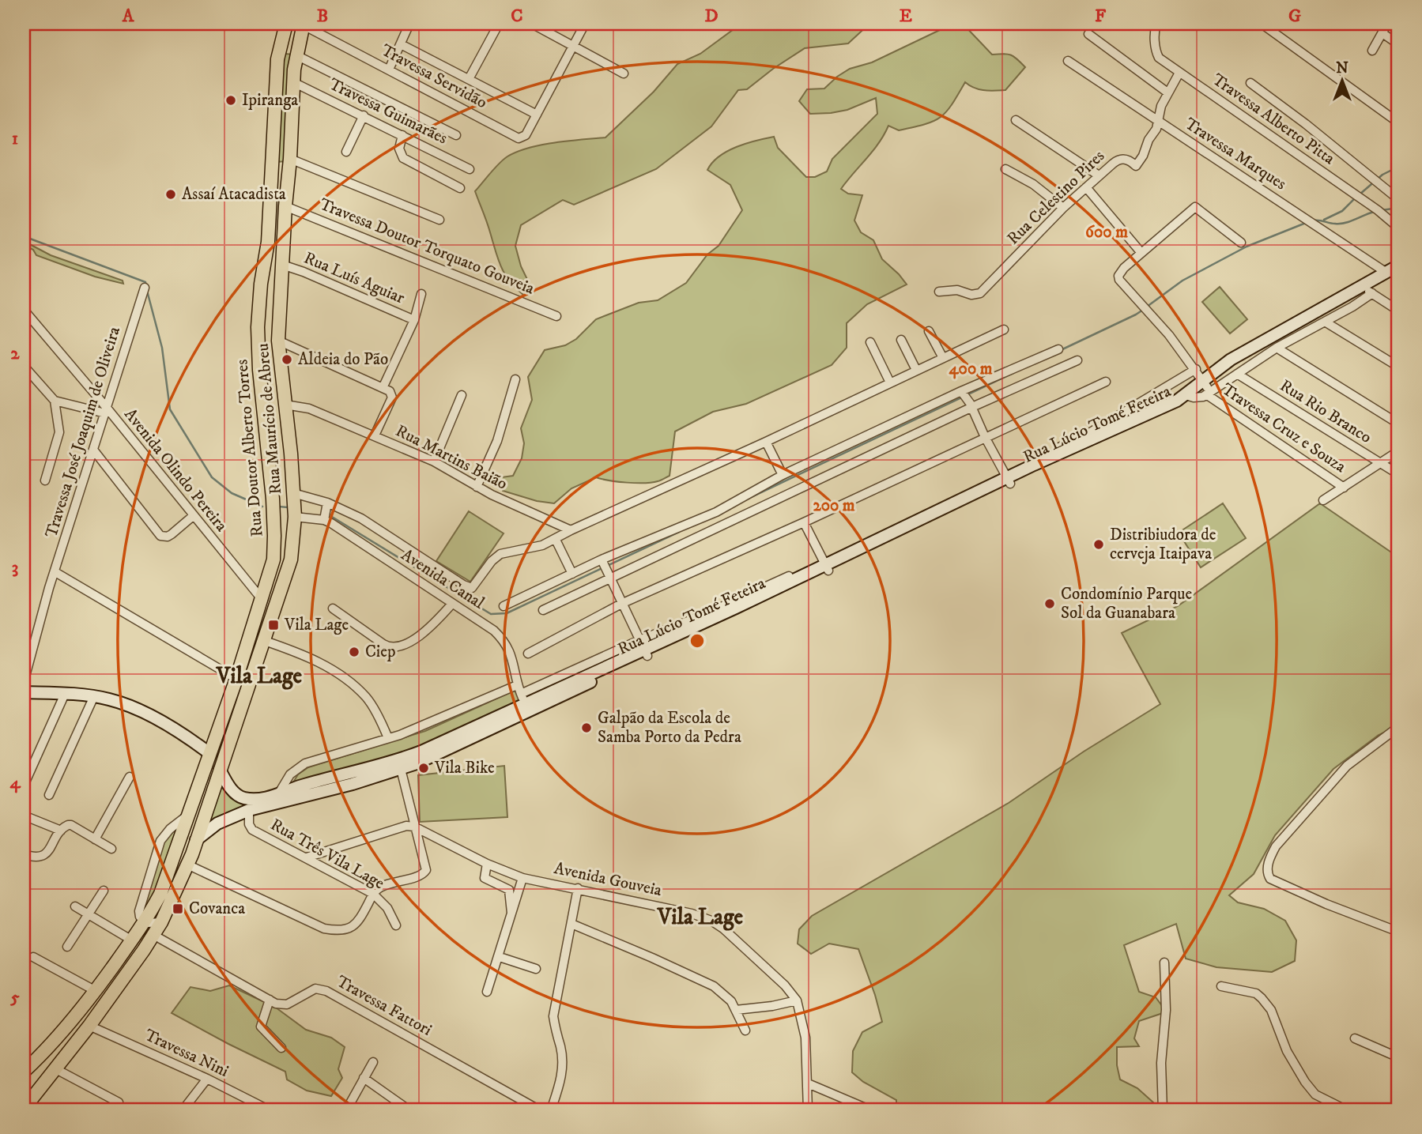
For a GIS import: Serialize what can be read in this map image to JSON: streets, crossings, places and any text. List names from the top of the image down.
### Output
{
  "streets": {
    "main road": ["Rua Maurício de Abreu", "Rua Lúcio Tomé Feteira", "Rua Doutor Alberto Torres"],
    "street": [
      "Travessa Servidão",
      "Travessa Guimarães",
      "Travessa Alberto Pitta",
      "Travessa Marques",
      "Rua Celestino Pires",
      "Travessa Doutor Torquato Gouveia",
      "Rua Luís Aguiar",
      "Rua Rio Branco",
      "Travessa Cruz e Souza",
      "Travessa José Joaquim de Oliveira",
      "Rua Martins Baião",
      "Avenida Olindo Pereira",
      "Avenida Canal",
      "Rua Três Vila Lage",
      "Avenida Gouveia",
      "Travessa Fattori",
      "Travessa Nini"
    ]
  },
  "crossings": [
    ["Travessa Servidão", "Rua Maurício de Abreu"],
    ["Travessa Guimarães", "Rua Maurício de Abreu"],
    ["Travessa Alberto Pitta", "Rua Celestino Pires"],
    ["Travessa Marques", "Rua Celestino Pires"],
    ["Travessa Marques", "Rua Lúcio Tomé Feteira"],
    ["Travessa Doutor Torquato Gouveia", "Rua Maurício de Abreu"],
    ["Rua Luís Aguiar", "Rua Maurício de Abreu"],
    ["Rua Rio Branco", "Rua Lúcio Tomé Feteira"],
    ["Rua Maurício de Abreu", "Rua Lúcio Tomé Feteira"],
    ["Rua Maurício de Abreu", "Rua Martins Baião"],
    ["Rua Maurício de Abreu", "Avenida Canal"],
    ["Rua Maurício de Abreu", "Travessa Fattori"],
    ["Rua Maurício de Abreu", "Travessa Nini"],
    ["Rua Lúcio Tomé Feteira", "Travessa Cruz e Souza"],
    ["Rua Lúcio Tomé Feteira", "Avenida Canal"],
    ["Rua Lúcio Tomé Feteira", "Rua Três Vila Lage"],
    ["Travessa José Joaquim de Oliveira", "Avenida Olindo Pereira"],
    ["Rua Doutor Alberto Torres", "Avenida Olindo Pereira"]
  ],
  "districts": ["Vila Lage", "Vila Lage"],
  "places": {
    "other": [
      "Ipiranga",
      "Assaí Atacadista",
      "Aldeia do Pão",
      "Distribiudora de cerveja Itaipava",
      "Condomínio Parque Sol da Guanabara",
      "Ciep",
      "Galpão da Escola de Samba Porto da Pedra",
      "Vila Bike"
    ],
    "transit": ["Vila Lage", "Covanca"]
  },
  "north": "top",
  "grid": {
    "columns": [
      "A",
      "B",
      "C",
      "D",
      "E",
      "F",
      "G"
    ],
    "rows": [
      "1",
      "2",
      "3",
      "4",
      "5"
    ]
  },
  "rings": ["600 m", "400 m", "200 m"]
}
